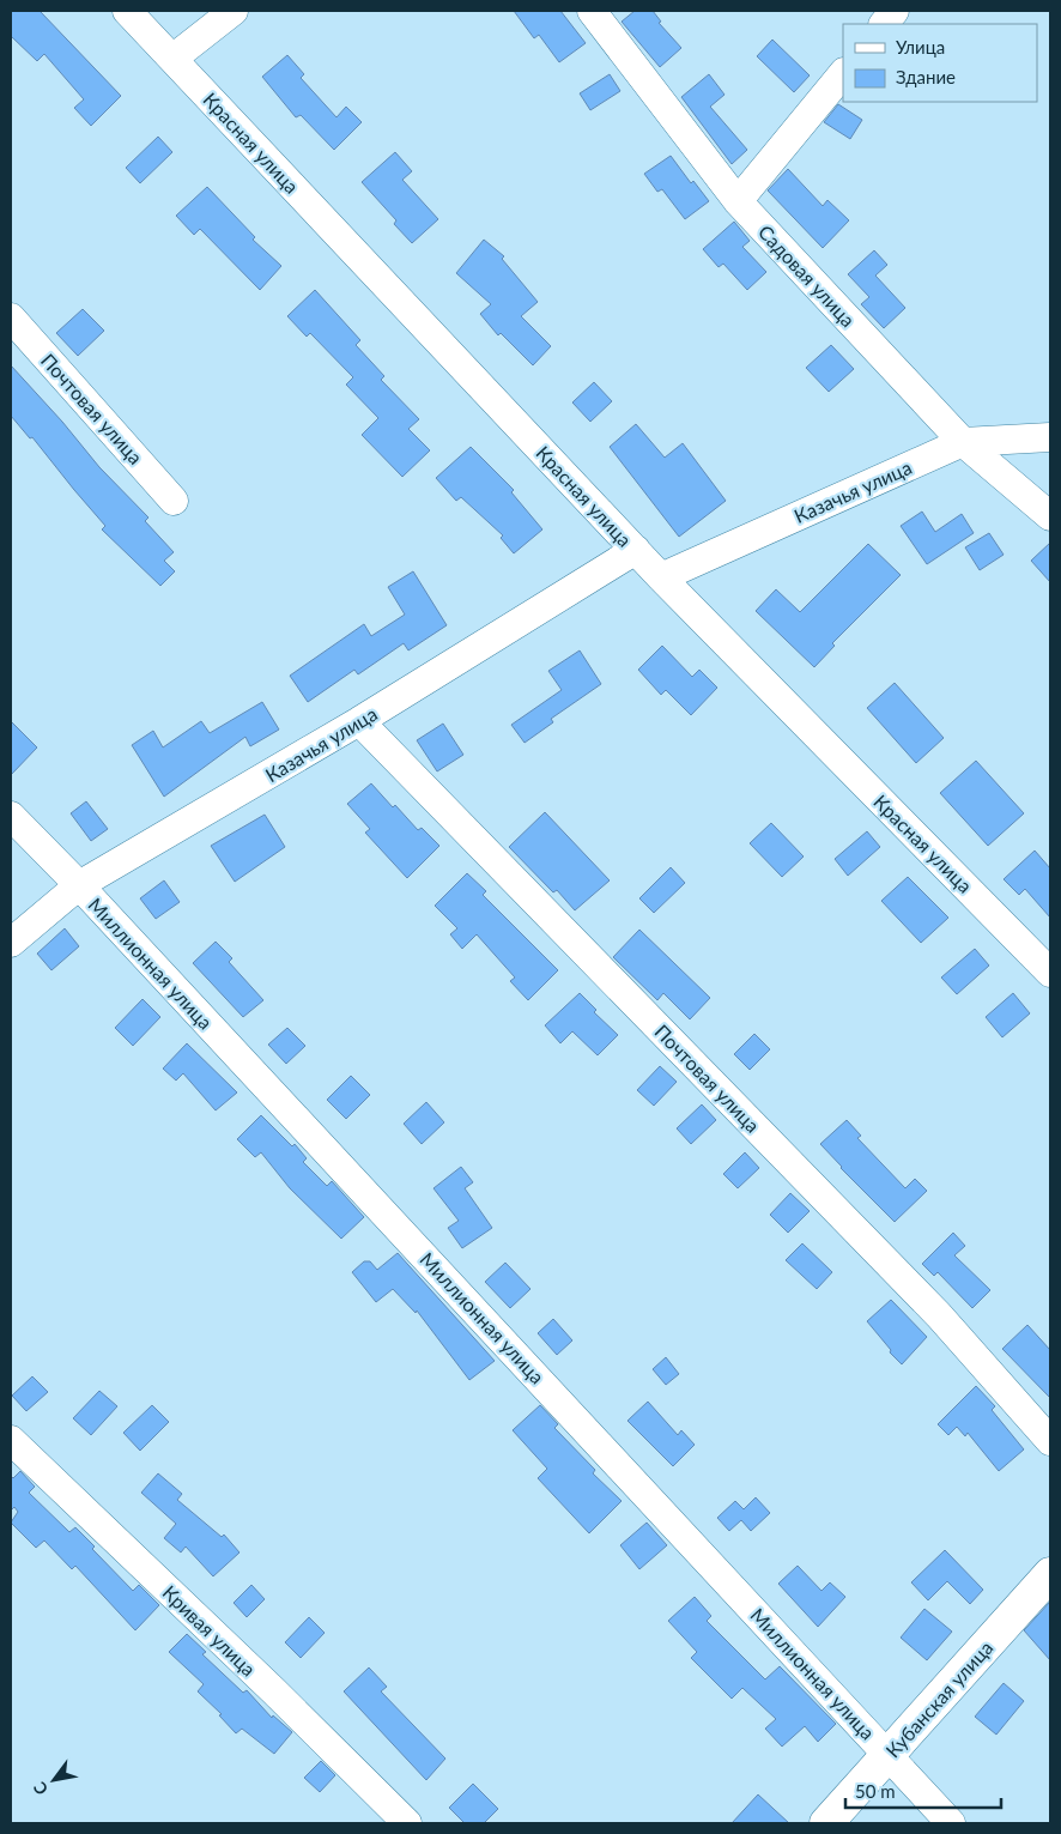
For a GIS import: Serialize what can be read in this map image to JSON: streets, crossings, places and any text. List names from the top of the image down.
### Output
{
  "streets": {
    "main road": ["Кубанская улица"],
    "street": [
      "Красная улица",
      "Садовая улица",
      "Почтовая улица",
      "Казачья улица",
      "Миллионная улица",
      "Кривая улица"
    ]
  },
  "crossings": [
    ["Красная улица", "Казачья улица"],
    ["Садовая улица", "Казачья улица"],
    ["Почтовая улица", "Казачья улица"],
    ["Казачья улица", "Миллионная улица"],
    ["Миллионная улица", "Кубанская улица"]
  ],
  "legend": ["Улица", "Здание"],
  "scale_bar": "50 m",
  "north": "bottom left"
}
